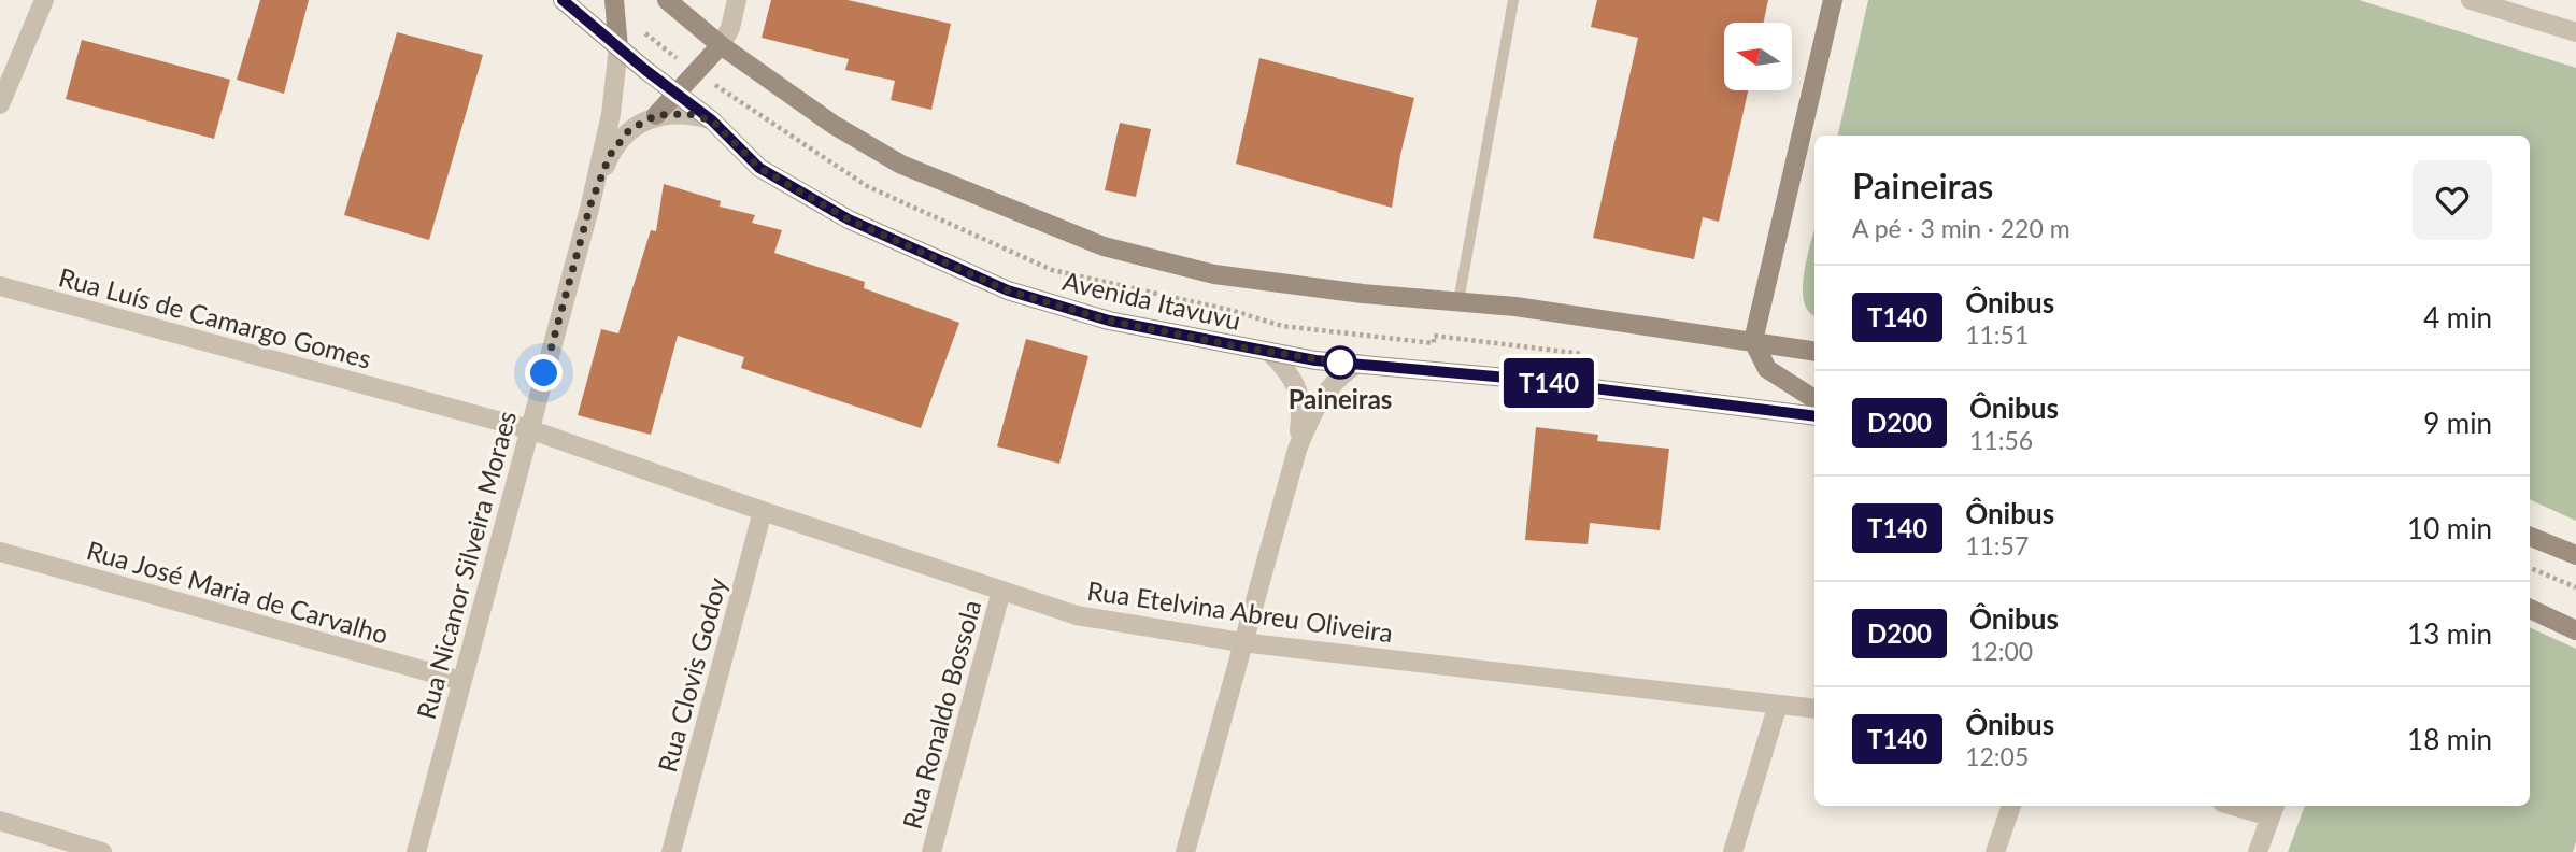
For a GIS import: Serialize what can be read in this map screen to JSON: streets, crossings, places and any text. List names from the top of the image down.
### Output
{
  "streets": {
    "main road": ["Avenida Itavuvu"],
    "street": [
      "Rua Luís de Camargo Gomes",
      "Rua Nicanor Silveira Moraes",
      "Rua José Maria de Carvalho",
      "Rua Etelvina Abreu Oliveira",
      "Rua Clovis Godoy",
      "Rua Ronaldo Bossola"
    ]
  },
  "crossings": [
    ["Avenida Itavuvu", "Rua Nicanor Silveira Moraes"],
    ["Rua Luís de Camargo Gomes", "Rua Etelvina Abreu Oliveira"],
    ["Rua Nicanor Silveira Moraes", "Rua José Maria de Carvalho"],
    ["Rua Nicanor Silveira Moraes", "Rua Etelvina Abreu Oliveira"],
    ["Rua Etelvina Abreu Oliveira", "Rua Clovis Godoy"],
    ["Rua Etelvina Abreu Oliveira", "Rua Ronaldo Bossola"]
  ],
  "places": ["Paineiras"],
  "lines": ["bus line T140"],
  "north": "left",
  "page": {
    "on_map": "T140",
    "heading": ["Paineiras", "A pé · 3 min · 220 m"],
    "list": [
      {
        "mark": "T140",
        "name": "Ônibus",
        "note": "11:51",
        "value": "4 min"
      },
      {
        "mark": "D200",
        "name": "Ônibus",
        "note": "11:56",
        "value": "9 min"
      },
      {
        "mark": "T140",
        "name": "Ônibus",
        "note": "11:57",
        "value": "10 min"
      },
      {
        "mark": "D200",
        "name": "Ônibus",
        "note": "12:00",
        "value": "13 min"
      },
      {
        "mark": "T140",
        "name": "Ônibus",
        "note": "12:05",
        "value": "18 min"
      }
    ]
  }
}
